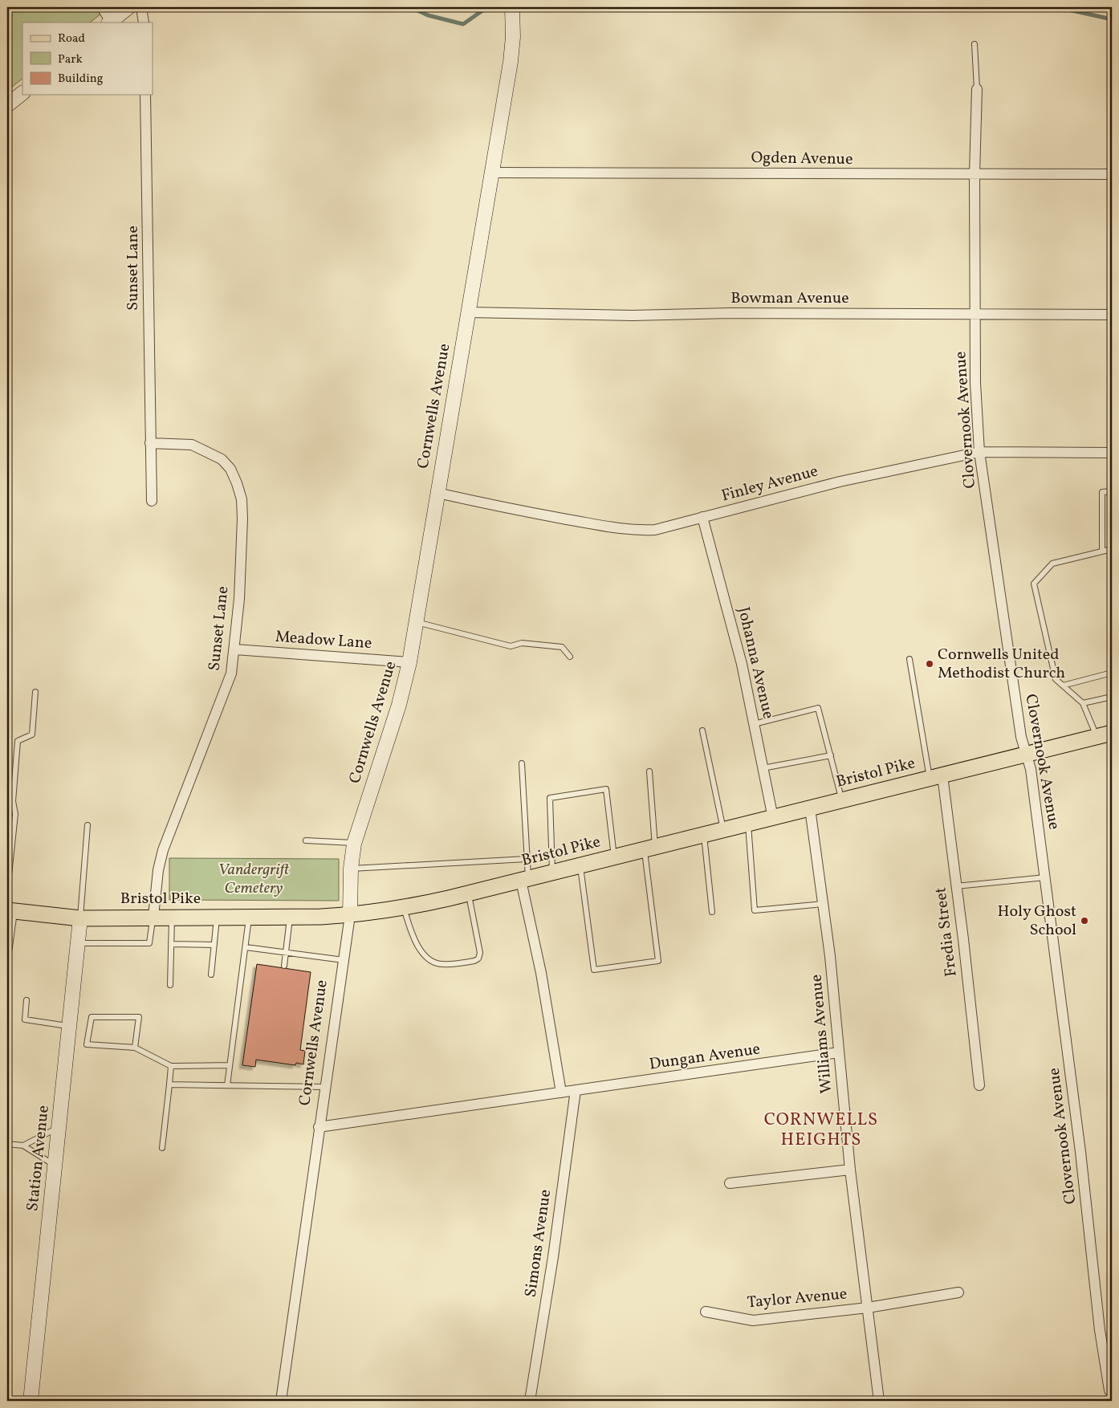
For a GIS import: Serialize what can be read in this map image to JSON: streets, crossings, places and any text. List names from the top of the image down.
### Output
{
  "streets": {
    "main road": ["Bristol Pike"],
    "street": [
      "Ogden Avenue",
      "Sunset Lane",
      "Bowman Avenue",
      "Cornwells Avenue",
      "Clovernook Avenue",
      "Finley Avenue",
      "Meadow Lane",
      "Johanna Avenue",
      "Fredia Street",
      "Williams Avenue",
      "Dungan Avenue",
      "Station Avenue",
      "Simons Avenue",
      "Taylor Avenue"
    ]
  },
  "crossings": [
    ["Ogden Avenue", "Cornwells Avenue"],
    ["Ogden Avenue", "Clovernook Avenue"],
    ["Sunset Lane", "Meadow Lane"],
    ["Sunset Lane", "Bristol Pike"],
    ["Bowman Avenue", "Cornwells Avenue"],
    ["Bowman Avenue", "Clovernook Avenue"],
    ["Cornwells Avenue", "Finley Avenue"],
    ["Cornwells Avenue", "Meadow Lane"],
    ["Cornwells Avenue", "Bristol Pike"],
    ["Clovernook Avenue", "Finley Avenue"],
    ["Clovernook Avenue", "Bristol Pike"],
    ["Finley Avenue", "Johanna Avenue"],
    ["Johanna Avenue", "Bristol Pike"],
    ["Bristol Pike", "Fredia Street"],
    ["Bristol Pike", "Williams Avenue"],
    ["Bristol Pike", "Station Avenue"],
    ["Williams Avenue", "Dungan Avenue"],
    ["Williams Avenue", "Taylor Avenue"],
    ["Dungan Avenue", "Simons Avenue"]
  ],
  "districts": ["CORNWELLS HEIGHTS"],
  "parks": ["Vandergrift Cemetery"],
  "places": ["Cornwells United Methodist Church", "Holy Ghost School"],
  "legend": ["Road", "Park", "Building"]
}
